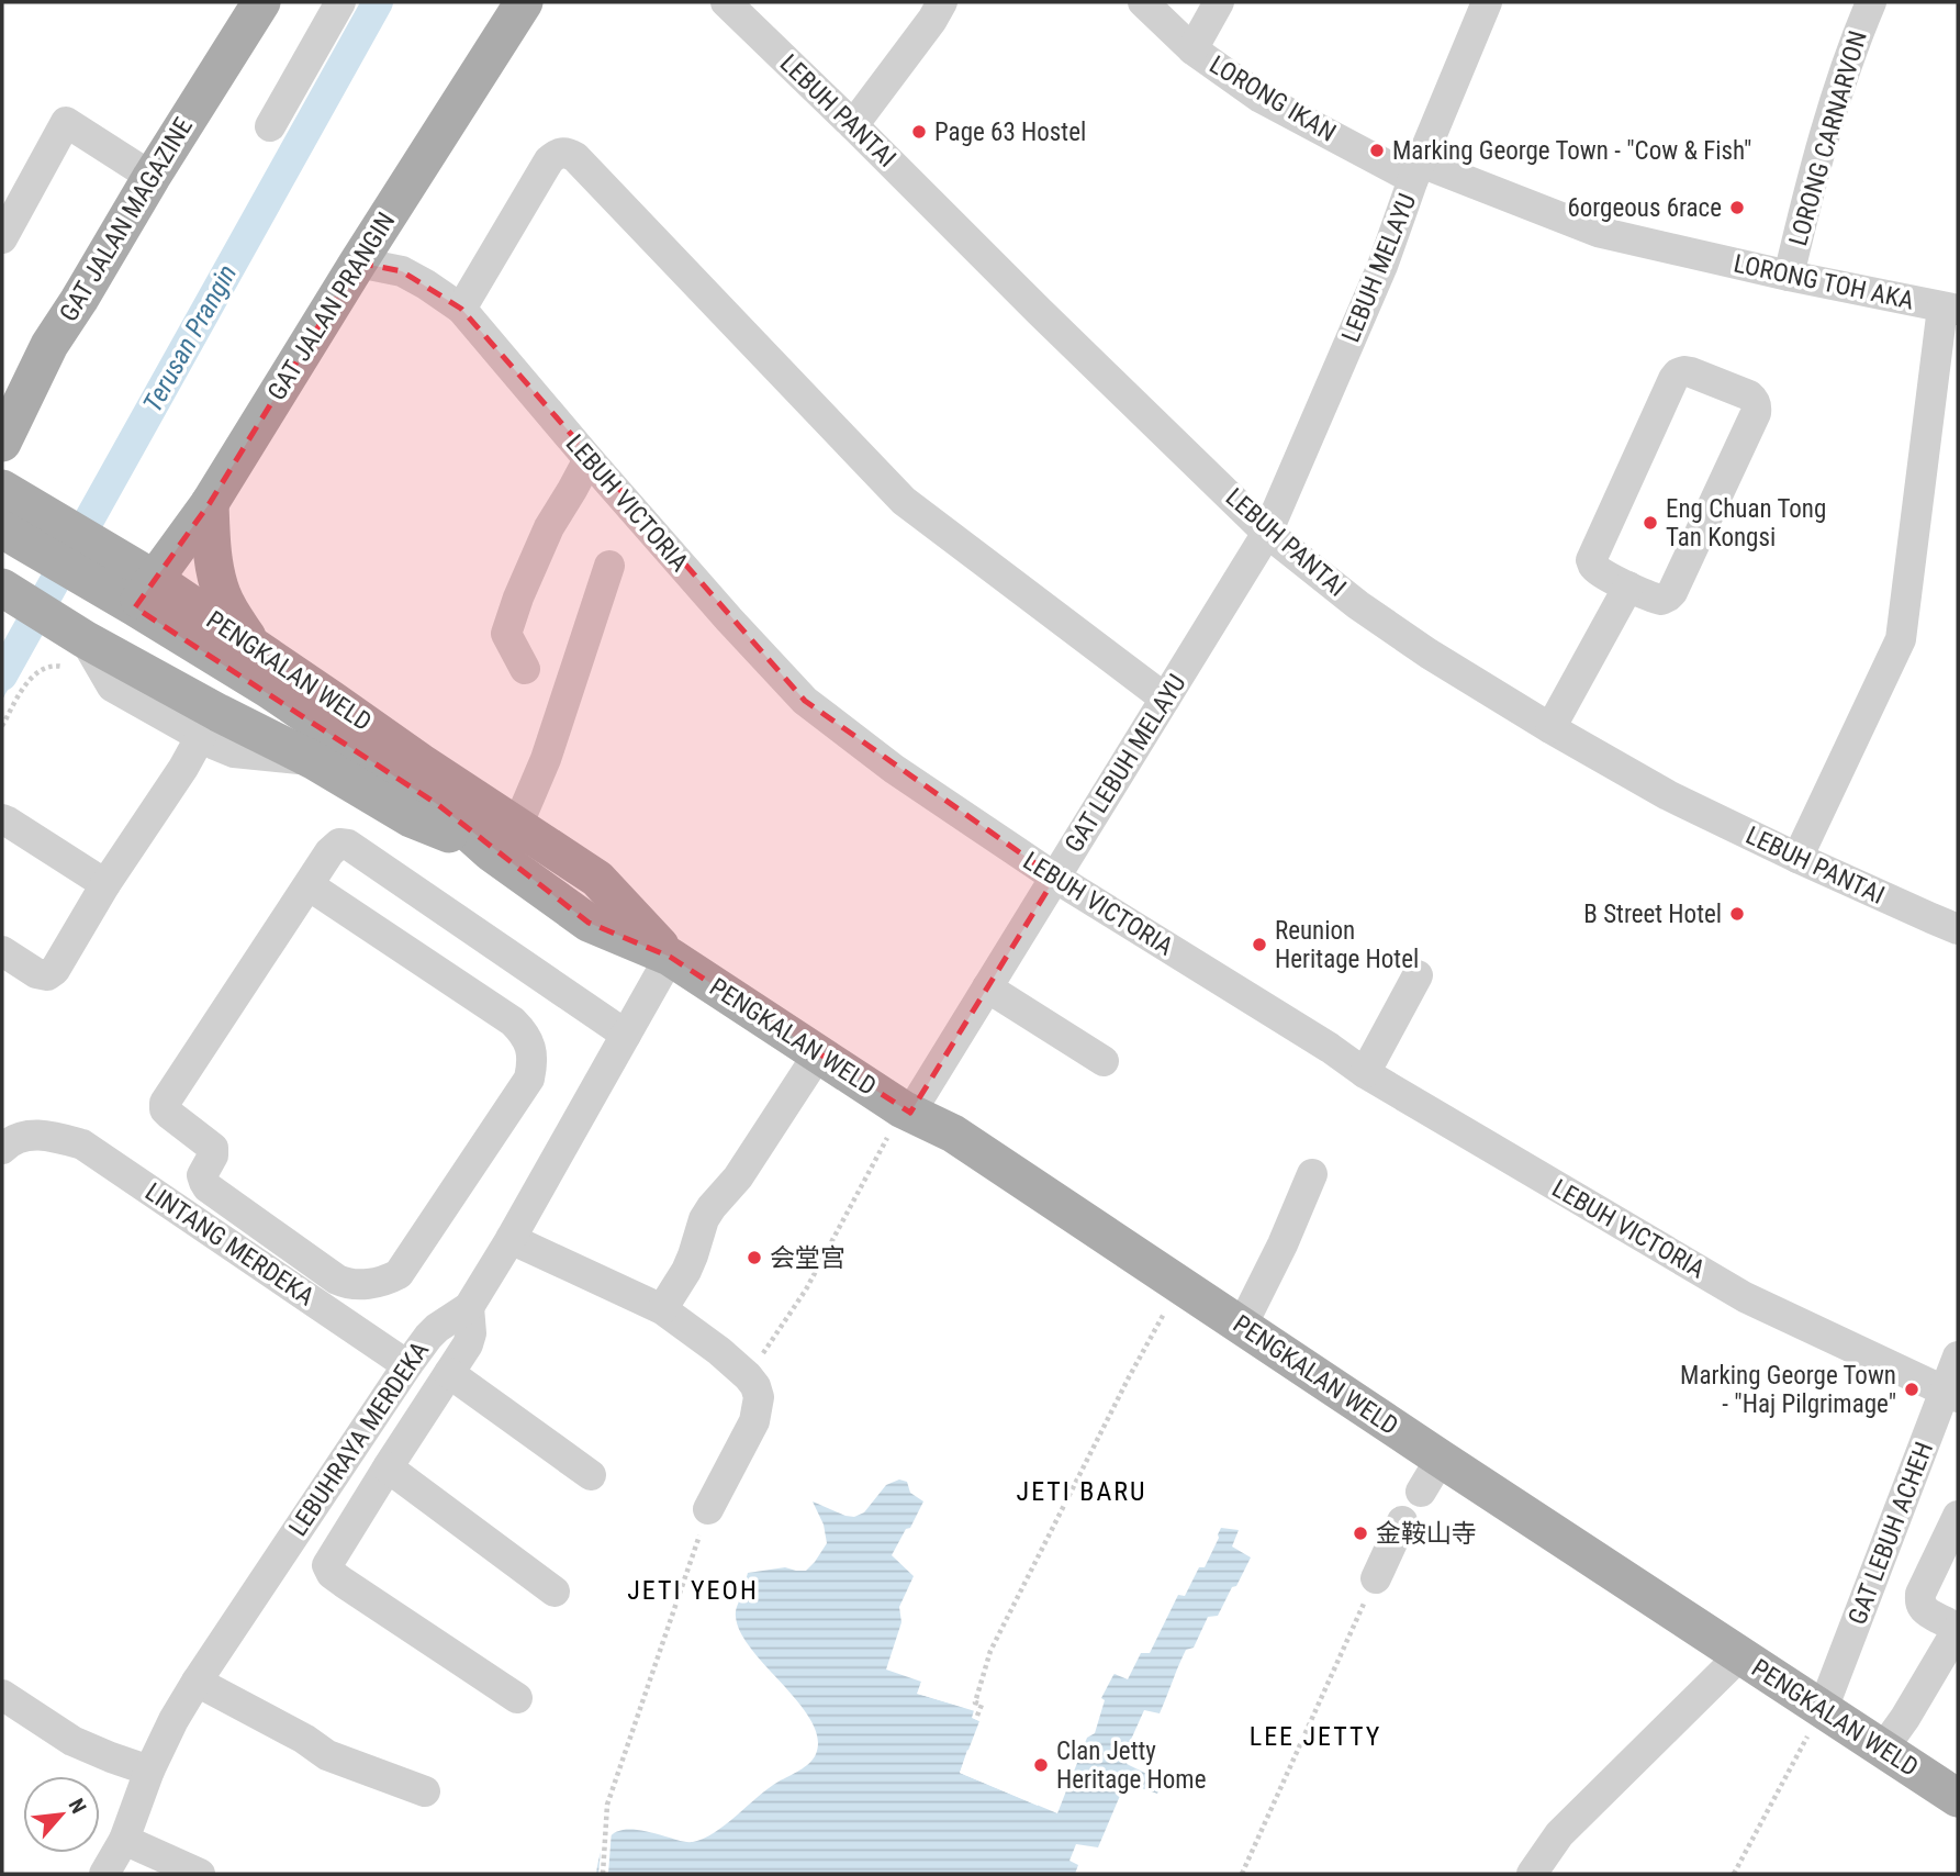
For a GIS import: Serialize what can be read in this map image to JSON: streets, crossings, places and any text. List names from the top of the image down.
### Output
{
  "streets": {
    "main road": ["GAT JALAN MAGAZINE", "GAT JALAN PRANGIN", "PENGKALAN WELD"],
    "street": [
      "LORONG IKAN",
      "LEBUH PANTAI",
      "LORONG CARNARVON",
      "LEBUH MELAYU",
      "LORONG TOH AKA",
      "LEBUH VICTORIA",
      "GAT LEBUH MELAYU",
      "LINTANG MERDEKA",
      "LEBUHRAYA MERDEKA",
      "GAT LEBUH ACHEH"
    ]
  },
  "crossings": [
    ["LORONG IKAN", "LEBUH MELAYU"],
    ["LORONG IKAN", "LORONG TOH AKA"],
    ["LEBUH PANTAI", "LEBUH MELAYU"],
    ["LEBUH PANTAI", "LORONG TOH AKA"],
    ["LEBUH PANTAI", "GAT LEBUH MELAYU"],
    ["LORONG CARNARVON", "LORONG TOH AKA"],
    ["LEBUH MELAYU", "LORONG TOH AKA"],
    ["LEBUH MELAYU", "GAT LEBUH MELAYU"],
    ["GAT JALAN PRANGIN", "LEBUH VICTORIA"],
    ["GAT JALAN PRANGIN", "PENGKALAN WELD"],
    ["LEBUH VICTORIA", "GAT LEBUH MELAYU"],
    ["LEBUH VICTORIA", "GAT LEBUH ACHEH"],
    ["PENGKALAN WELD", "GAT LEBUH MELAYU"],
    ["PENGKALAN WELD", "LEBUHRAYA MERDEKA"],
    ["PENGKALAN WELD", "GAT LEBUH ACHEH"],
    ["LINTANG MERDEKA", "LEBUHRAYA MERDEKA"]
  ],
  "districts": ["JETI BARU", "JETI YEOH", "LEE JETTY"],
  "water": ["Terusan Prangin"],
  "places": [
    "Page 63 Hostel",
    "Marking George Town - \"Cow & Fish\"",
    "6orgeous 6race",
    "Eng Chuan Tong Tan Kongsi",
    "B Street Hotel",
    "Reunion Heritage Hotel",
    "会堂宫",
    "Marking George Town - \"Haj Pilgrimage\"",
    "金鞍山寺",
    "Clan Jetty Heritage Home"
  ],
  "north": "top right"
}
